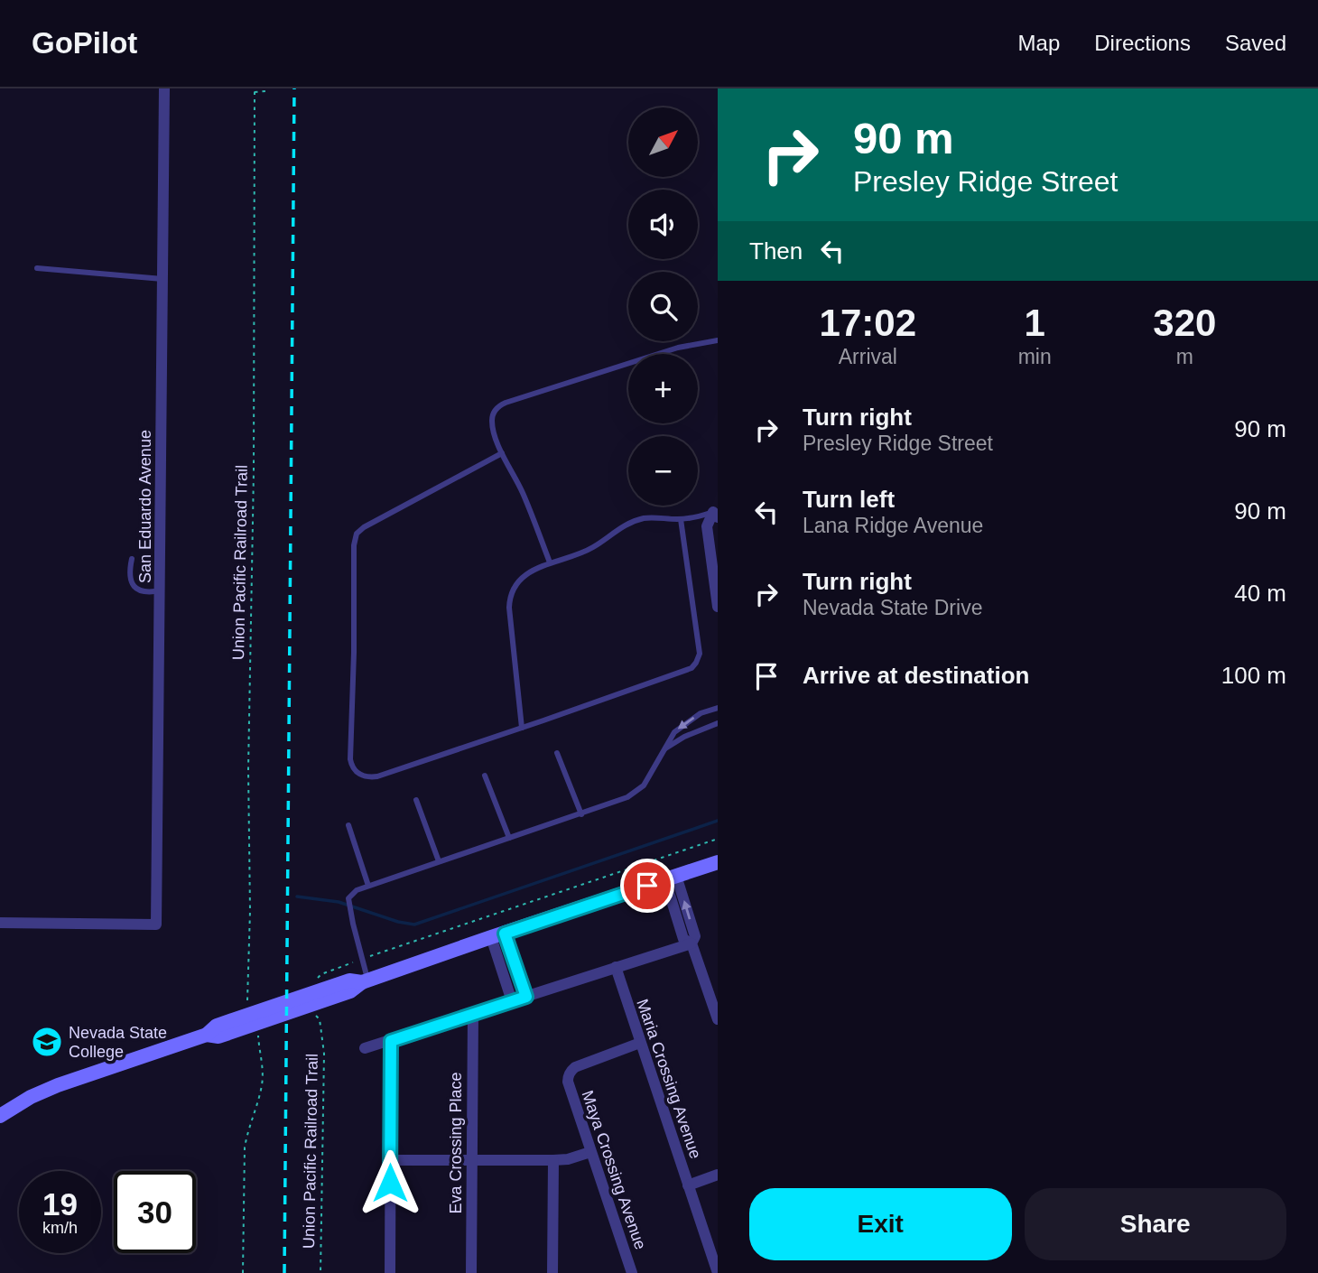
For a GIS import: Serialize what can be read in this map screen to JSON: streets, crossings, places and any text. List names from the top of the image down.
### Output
{
  "streets": {
    "street": [
      "San Eduardo Avenue",
      "Maria Crossing Avenue",
      "Eva Crossing Place",
      "Maya Crossing Avenue"
    ],
    "path": ["Union Pacific Railroad Trail"]
  },
  "crossings": [
    ["Maria Crossing Avenue", "Maya Crossing Avenue"]
  ],
  "places": {
    "school or university": ["Nevada State College"]
  },
  "north": "top right",
  "page": {
    "header": "GoPilot",
    "nav": ["Map", "Directions", "Saved"],
    "turn": ["90 m", "Presley Ridge Street"],
    "map_buttons": ["+", "−"],
    "then": "Then",
    "eta": [
      "17:02",
      "Arrival",
      "1",
      "min",
      "320",
      "m"
    ],
    "list": [
      {
        "name": "Turn right",
        "note": "Presley Ridge Street",
        "value": "90 m"
      },
      {
        "name": "Turn left",
        "note": "Lana Ridge Avenue",
        "value": "90 m"
      },
      {
        "name": "Turn right",
        "note": "Nevada State Drive",
        "value": "40 m"
      },
      {
        "name": "Arrive at destination",
        "value": "100 m"
      }
    ],
    "speed": "19 km/h",
    "limit": "30",
    "buttons": ["Exit", "Share"]
  }
}
